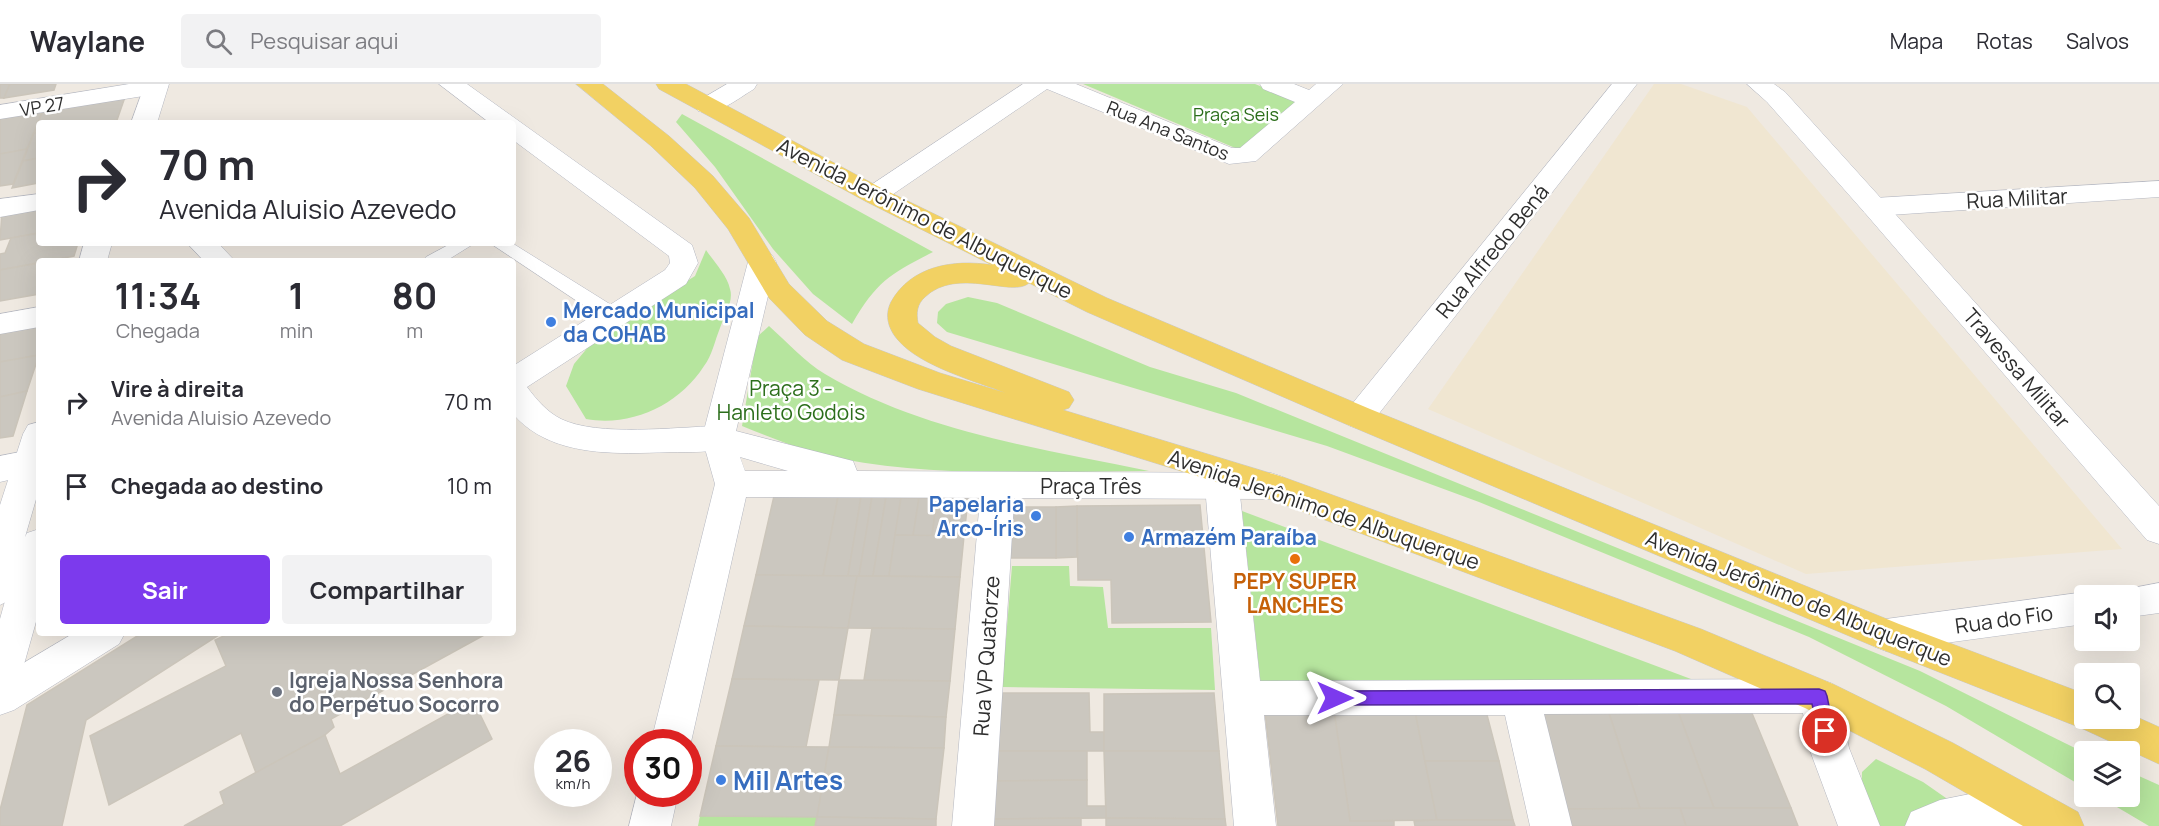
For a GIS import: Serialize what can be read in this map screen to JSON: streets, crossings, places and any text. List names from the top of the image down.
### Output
{
  "streets": {
    "main road": ["Avenida Jerônimo de Albuquerque"],
    "street": [
      "VP 27",
      "Rua Ana Santos",
      "Rua Militar",
      "Rua Alfredo Bená",
      "Travessa Militar",
      "Praça Três",
      "Rua do Fio",
      "Rua VP Quatorze"
    ]
  },
  "crossings": [
    ["Rua Militar", "Travessa Militar"],
    ["Avenida Jerônimo de Albuquerque", "Rua Alfredo Bená"],
    ["Avenida Jerônimo de Albuquerque", "Praça Três"],
    ["Avenida Jerônimo de Albuquerque", "Rua do Fio"],
    ["Praça Três", "Rua VP Quatorze"]
  ],
  "parks": ["Praça Seis", "Praça 3 - Hanleto Godois"],
  "places": [
    "Mercado Municipal da COHAB",
    "Papelaria Arco-Íris",
    "Armazém Paraíba",
    "PEPY SUPER LANCHES",
    "Igreja Nossa Senhora do Perpétuo Socorro",
    "Mil Artes"
  ],
  "page": {
    "header": "Waylane",
    "search": "Pesquisar aqui",
    "nav": ["Mapa", "Rotas", "Salvos"],
    "turn": ["70 m", "Avenida Aluisio Azevedo"],
    "eta": [
      "11:34",
      "Chegada",
      "1",
      "min",
      "80",
      "m"
    ],
    "list": [
      {
        "name": "Vire à direita",
        "note": "Avenida Aluisio Azevedo",
        "value": "70 m"
      },
      {
        "name": "Chegada ao destino",
        "value": "10 m"
      }
    ],
    "buttons": ["Sair", "Compartilhar"],
    "speed": "26 km/h",
    "limit": "30"
  }
}
